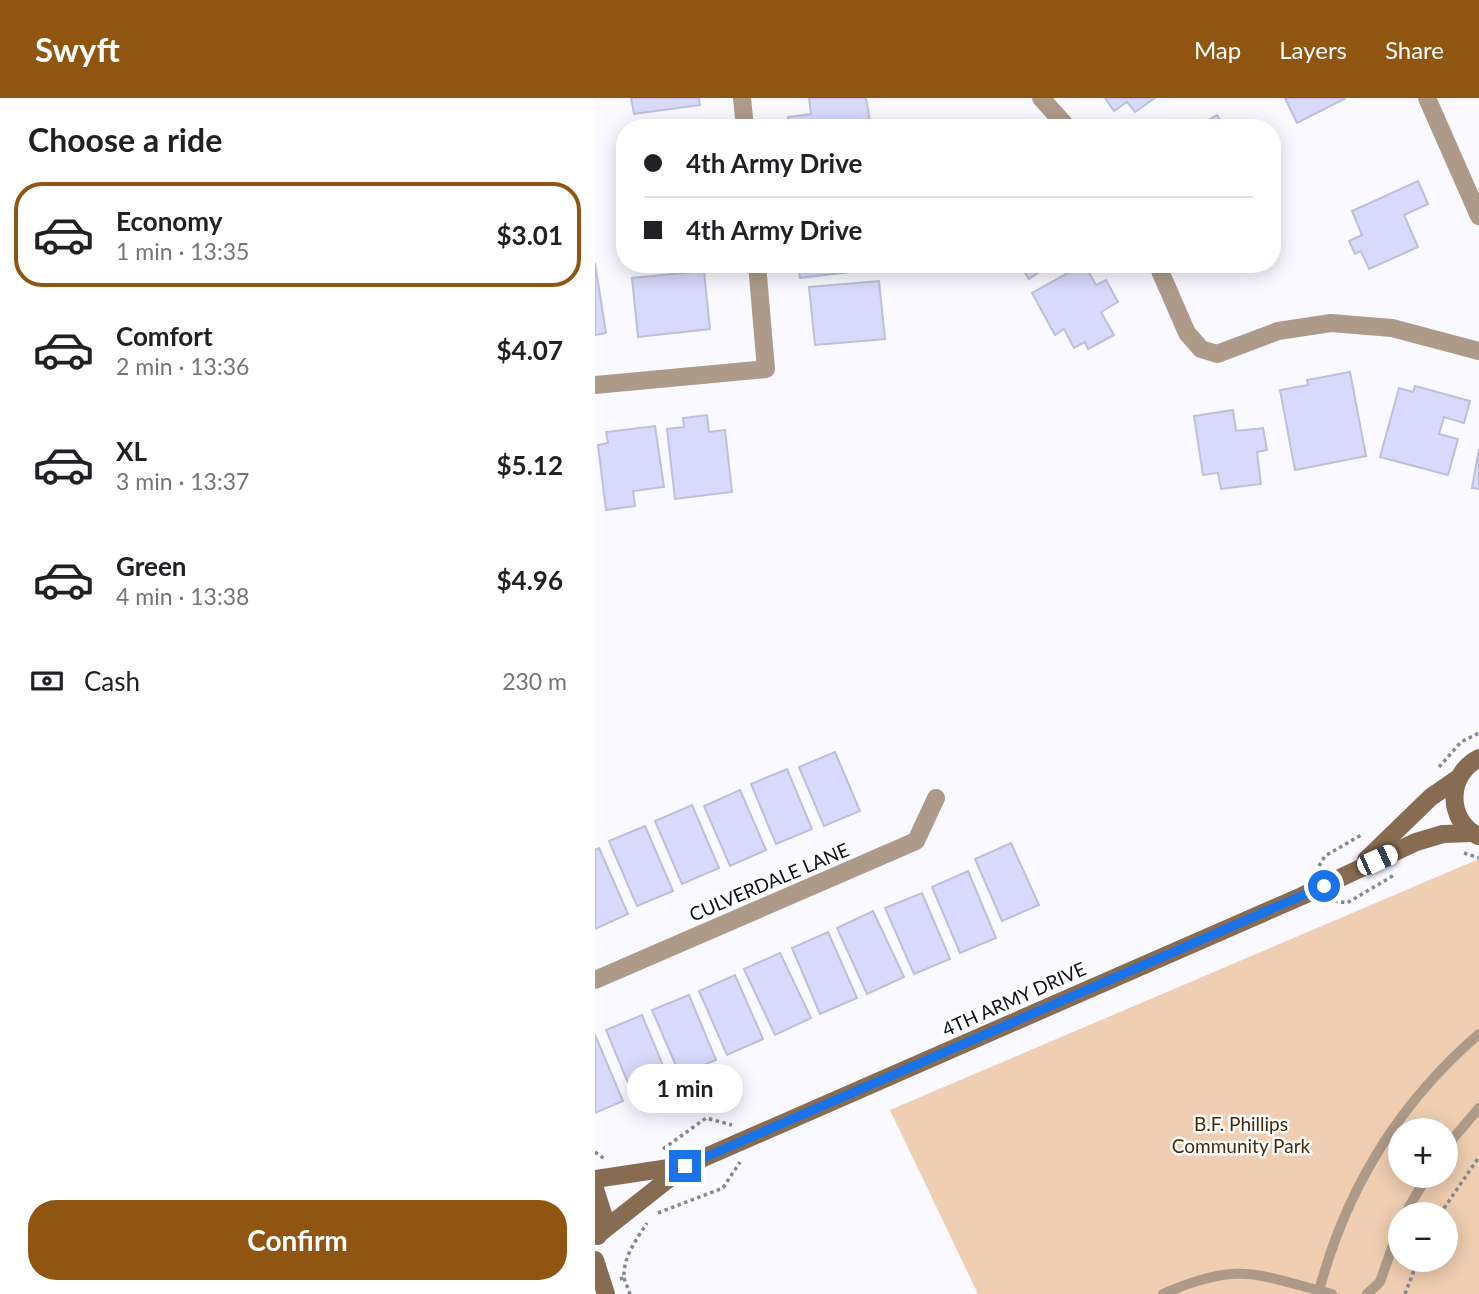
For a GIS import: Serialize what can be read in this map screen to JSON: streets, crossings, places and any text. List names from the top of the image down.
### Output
{
  "streets": {
    "street": ["CULVERDALE LANE", "4TH ARMY DRIVE"]
  },
  "parks": ["B.F. Phillips Community Park"],
  "page": {
    "header": "Swyft",
    "nav": ["Map", "Layers", "Share"],
    "heading": "Choose a ride",
    "banner": ["4th Army Drive", "4th Army Drive"],
    "list": [
      {
        "name": "Economy",
        "note": "1 min · 13:35",
        "value": "$3.01"
      },
      {
        "name": "Comfort",
        "note": "2 min · 13:36",
        "value": "$4.07"
      },
      {
        "name": "XL",
        "note": "3 min · 13:37",
        "value": "$5.12"
      },
      {
        "name": "Green",
        "note": "4 min · 13:38",
        "value": "$4.96"
      }
    ],
    "pay": ["Cash", "230 m"],
    "bubble": "1 min",
    "map_buttons": ["+", "−"],
    "buttons": "Confirm"
  }
}
